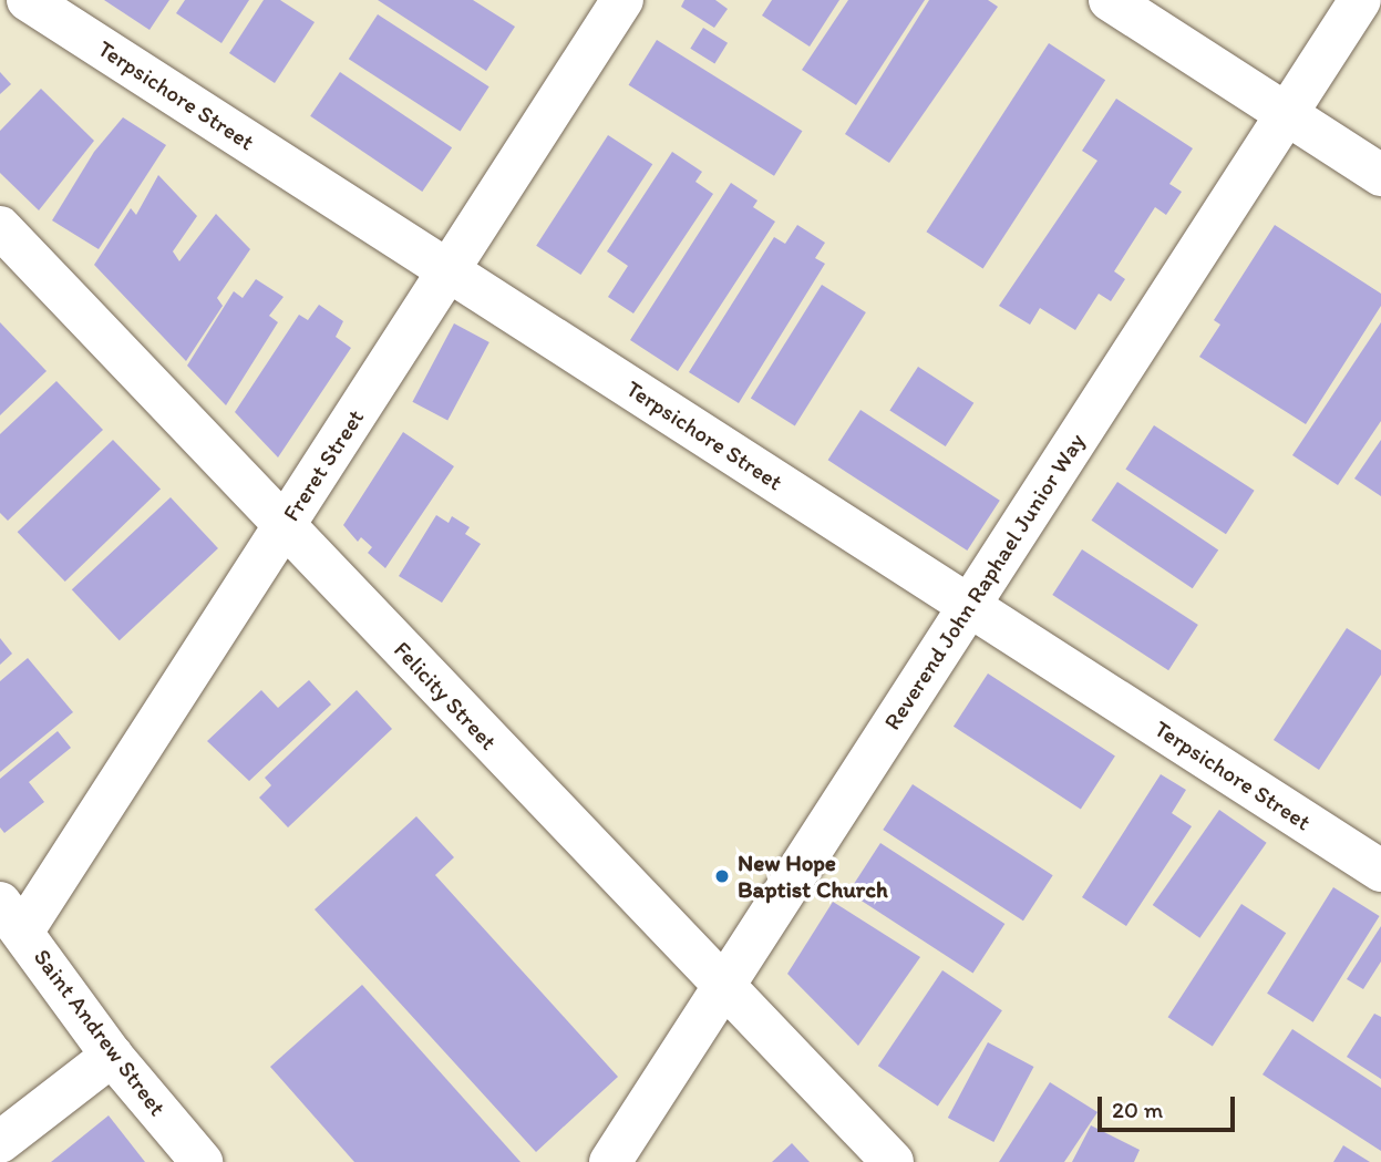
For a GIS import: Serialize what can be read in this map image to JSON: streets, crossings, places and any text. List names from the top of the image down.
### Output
{
  "streets": {
    "street": [
      "Terpsichore Street",
      "Freret Street",
      "Reverend John Raphael Junior Way",
      "Felicity Street",
      "Saint Andrew Street"
    ]
  },
  "crossings": [
    ["Terpsichore Street", "Freret Street"],
    ["Terpsichore Street", "Reverend John Raphael Junior Way"],
    ["Freret Street", "Felicity Street"],
    ["Freret Street", "Saint Andrew Street"],
    ["Reverend John Raphael Junior Way", "Felicity Street"]
  ],
  "places": ["New Hope Baptist Church"],
  "scale_bar": "20 m"
}
